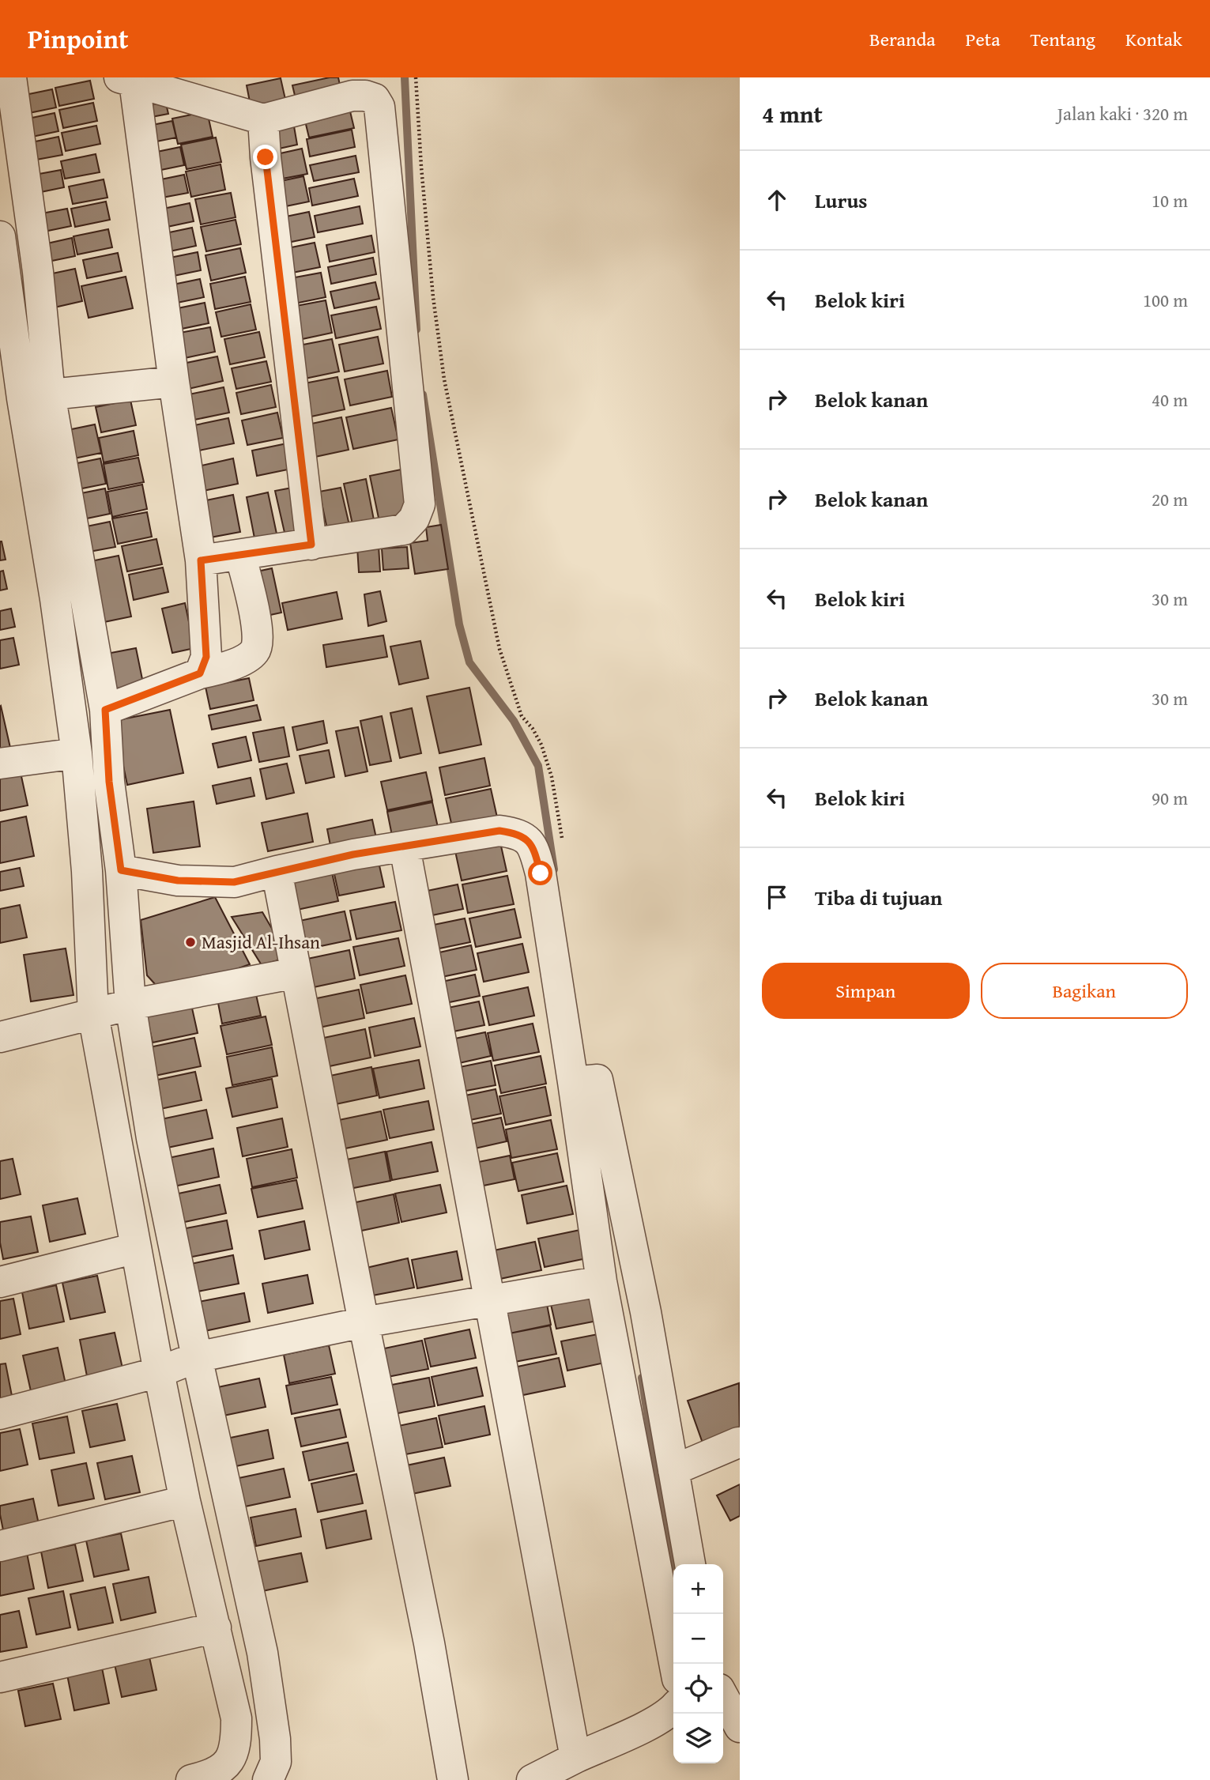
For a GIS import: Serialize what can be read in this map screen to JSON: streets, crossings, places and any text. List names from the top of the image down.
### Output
{
  "places": ["Masjid Al-Ihsan"],
  "page": {
    "header": "Pinpoint",
    "nav": [
      "Beranda",
      "Peta",
      "Tentang",
      "Kontak"
    ],
    "heading": ["4 mnt", "Jalan kaki · 320 m"],
    "list": [
      ["Lurus", "10 m"],
      ["Belok kiri", "100 m"],
      ["Belok kanan", "40 m"],
      ["Belok kanan", "20 m"],
      ["Belok kiri", "30 m"],
      ["Belok kanan", "30 m"],
      ["Belok kiri", "90 m"],
      "Tiba di tujuan"
    ],
    "buttons": ["Simpan", "Bagikan"],
    "map_buttons": ["+", "−"]
  }
}
